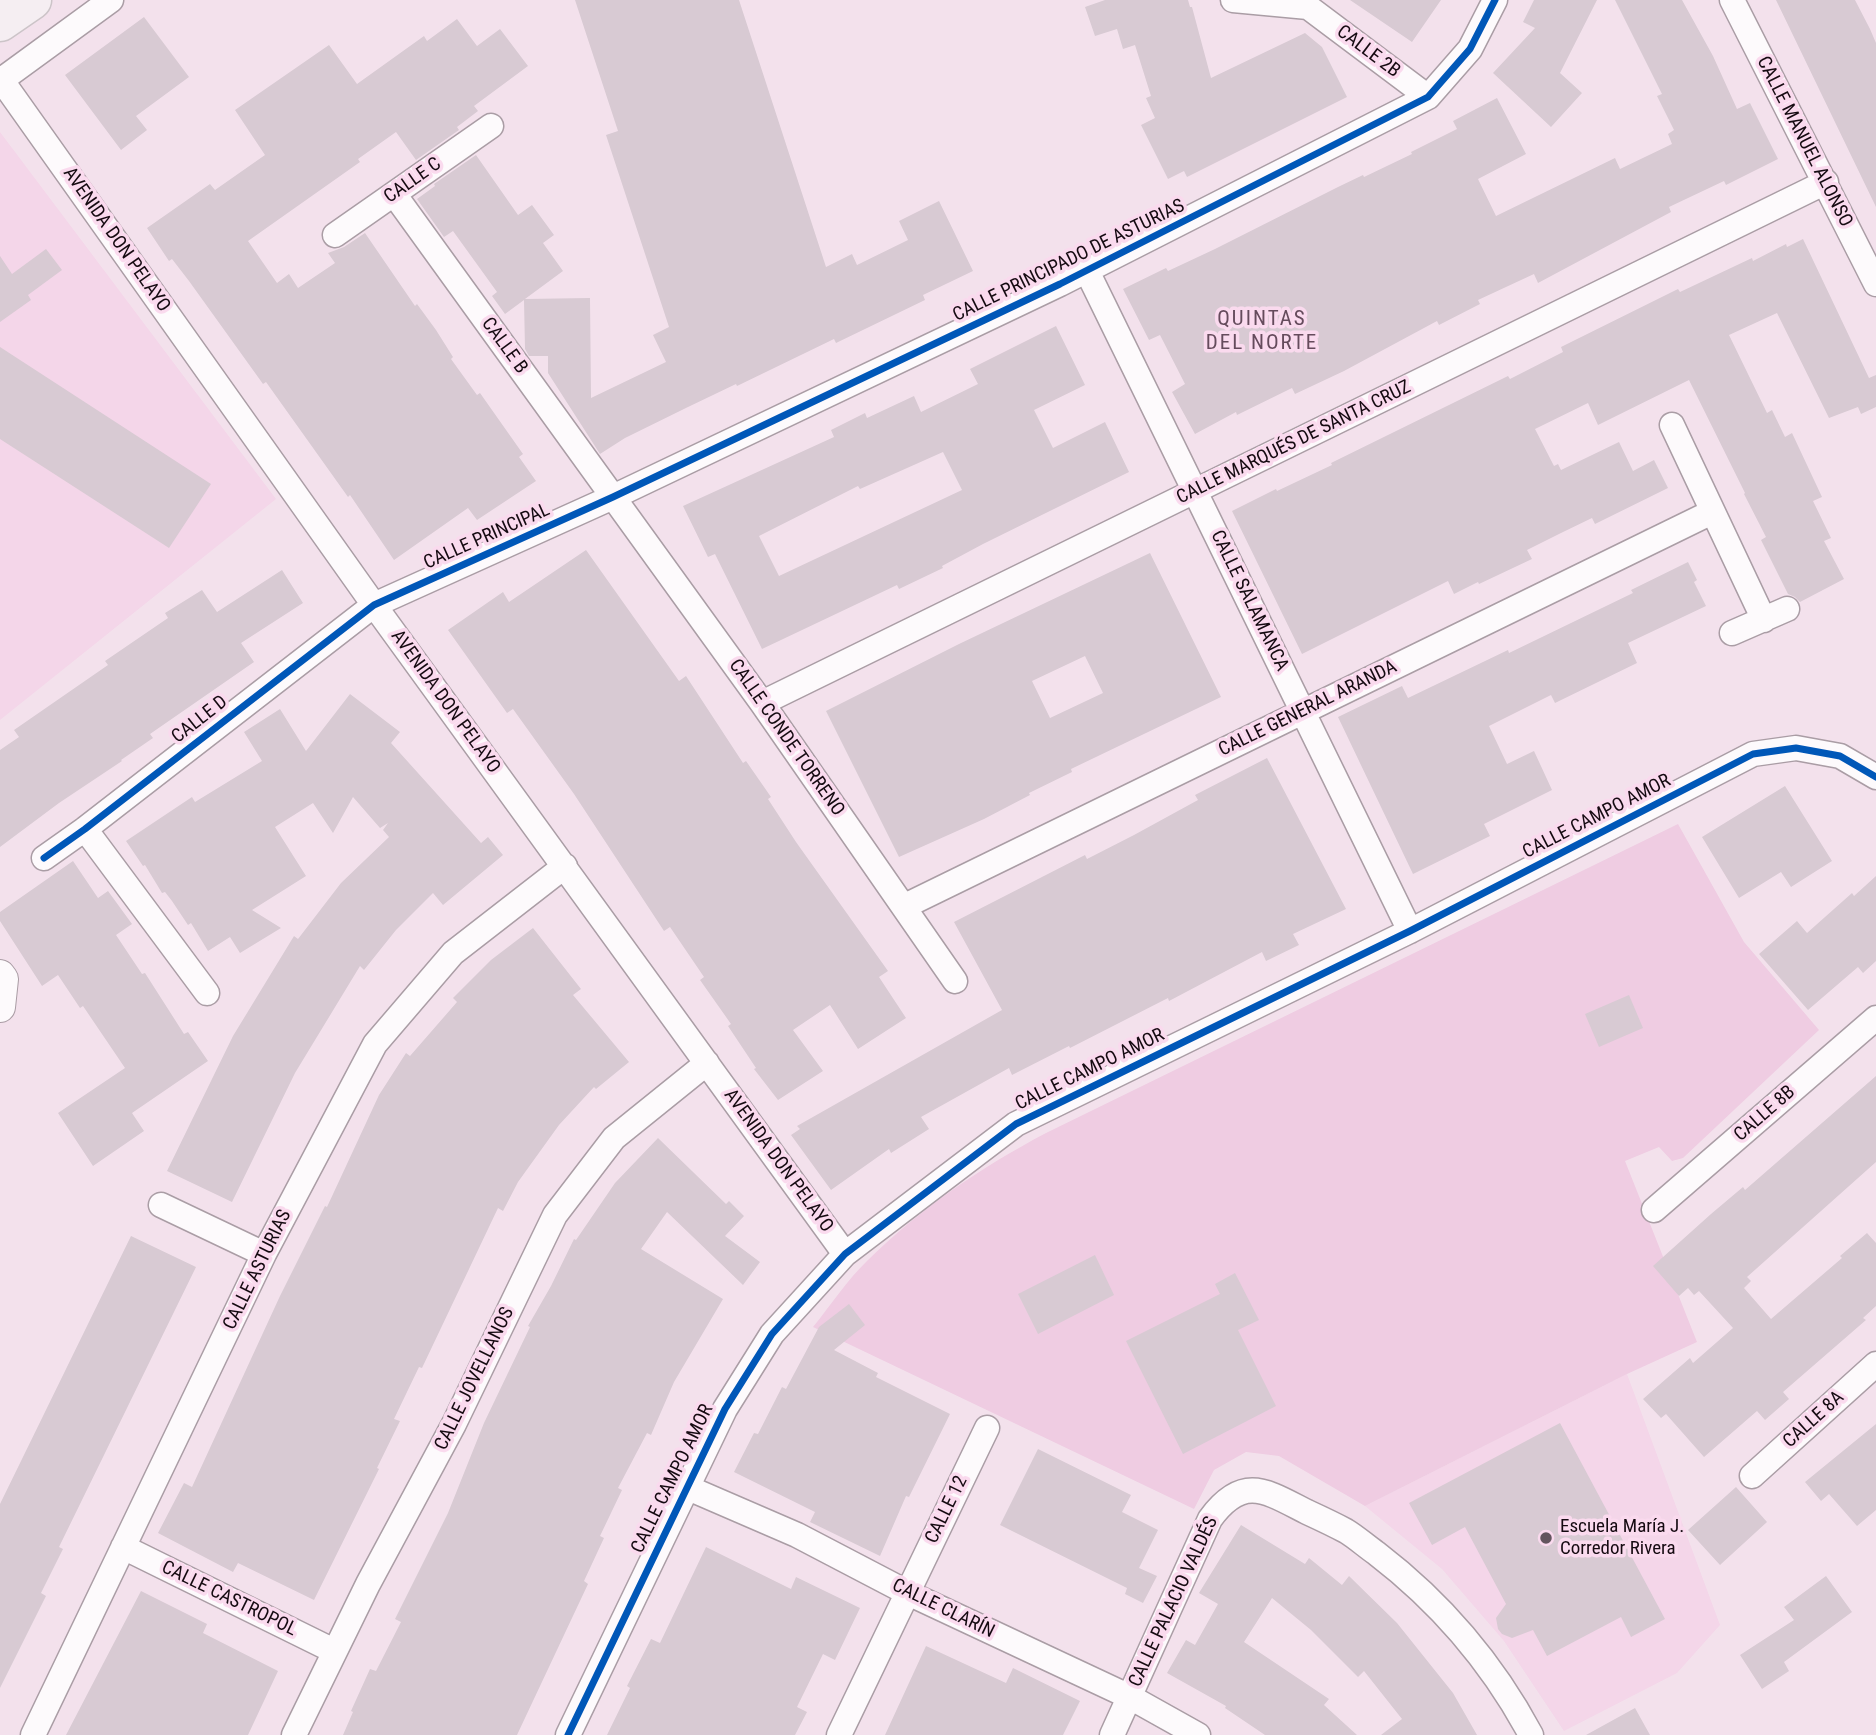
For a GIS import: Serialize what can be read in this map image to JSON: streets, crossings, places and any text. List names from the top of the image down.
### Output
{
  "streets": {
    "street": [
      "CALLE 2B",
      "CALLE MANUEL ALONSO",
      "CALLE C",
      "AVENIDA DON PELAYO",
      "CALLE PRINCIPADO DE ASTURIAS",
      "CALLE B",
      "CALLE MARQUÉS DE SANTA CRUZ",
      "CALLE PRINCIPAL",
      "CALLE SALAMANCA",
      "CALLE GENERAL ARANDA",
      "CALLE D",
      "CALLE CONDE TORRENO",
      "CALLE CAMPO AMOR",
      "CALLE 8B",
      "CALLE ASTURIAS",
      "CALLE JOVELLANOS",
      "CALLE 8A",
      "CALLE 12",
      "CALLE CASTROPOL",
      "CALLE PALACIO VALDÉS",
      "CALLE CLARÍN"
    ]
  },
  "crossings": [
    ["CALLE 2B", "CALLE PRINCIPADO DE ASTURIAS"],
    ["CALLE MANUEL ALONSO", "CALLE MARQUÉS DE SANTA CRUZ"],
    ["CALLE C", "CALLE B"],
    ["AVENIDA DON PELAYO", "CALLE PRINCIPAL"],
    ["AVENIDA DON PELAYO", "CALLE D"],
    ["AVENIDA DON PELAYO", "CALLE CAMPO AMOR"],
    ["AVENIDA DON PELAYO", "CALLE ASTURIAS"],
    ["AVENIDA DON PELAYO", "CALLE JOVELLANOS"],
    ["CALLE PRINCIPADO DE ASTURIAS", "CALLE B"],
    ["CALLE PRINCIPADO DE ASTURIAS", "CALLE PRINCIPAL"],
    ["CALLE PRINCIPADO DE ASTURIAS", "CALLE SALAMANCA"],
    ["CALLE PRINCIPADO DE ASTURIAS", "CALLE CONDE TORRENO"],
    ["CALLE B", "CALLE PRINCIPAL"],
    ["CALLE B", "CALLE CONDE TORRENO"],
    ["CALLE MARQUÉS DE SANTA CRUZ", "CALLE SALAMANCA"],
    ["CALLE MARQUÉS DE SANTA CRUZ", "CALLE CONDE TORRENO"],
    ["CALLE PRINCIPAL", "CALLE D"],
    ["CALLE PRINCIPAL", "CALLE CONDE TORRENO"],
    ["CALLE SALAMANCA", "CALLE GENERAL ARANDA"],
    ["CALLE SALAMANCA", "CALLE CAMPO AMOR"],
    ["CALLE GENERAL ARANDA", "CALLE CONDE TORRENO"],
    ["CALLE CAMPO AMOR", "CALLE CLARÍN"],
    ["CALLE ASTURIAS", "CALLE CASTROPOL"],
    ["CALLE JOVELLANOS", "CALLE CASTROPOL"],
    ["CALLE 12", "CALLE CLARÍN"],
    ["CALLE PALACIO VALDÉS", "CALLE CLARÍN"]
  ],
  "districts": ["QUINTAS DEL NORTE"],
  "places": ["Escuela María J. Corredor Rivera"]
}
